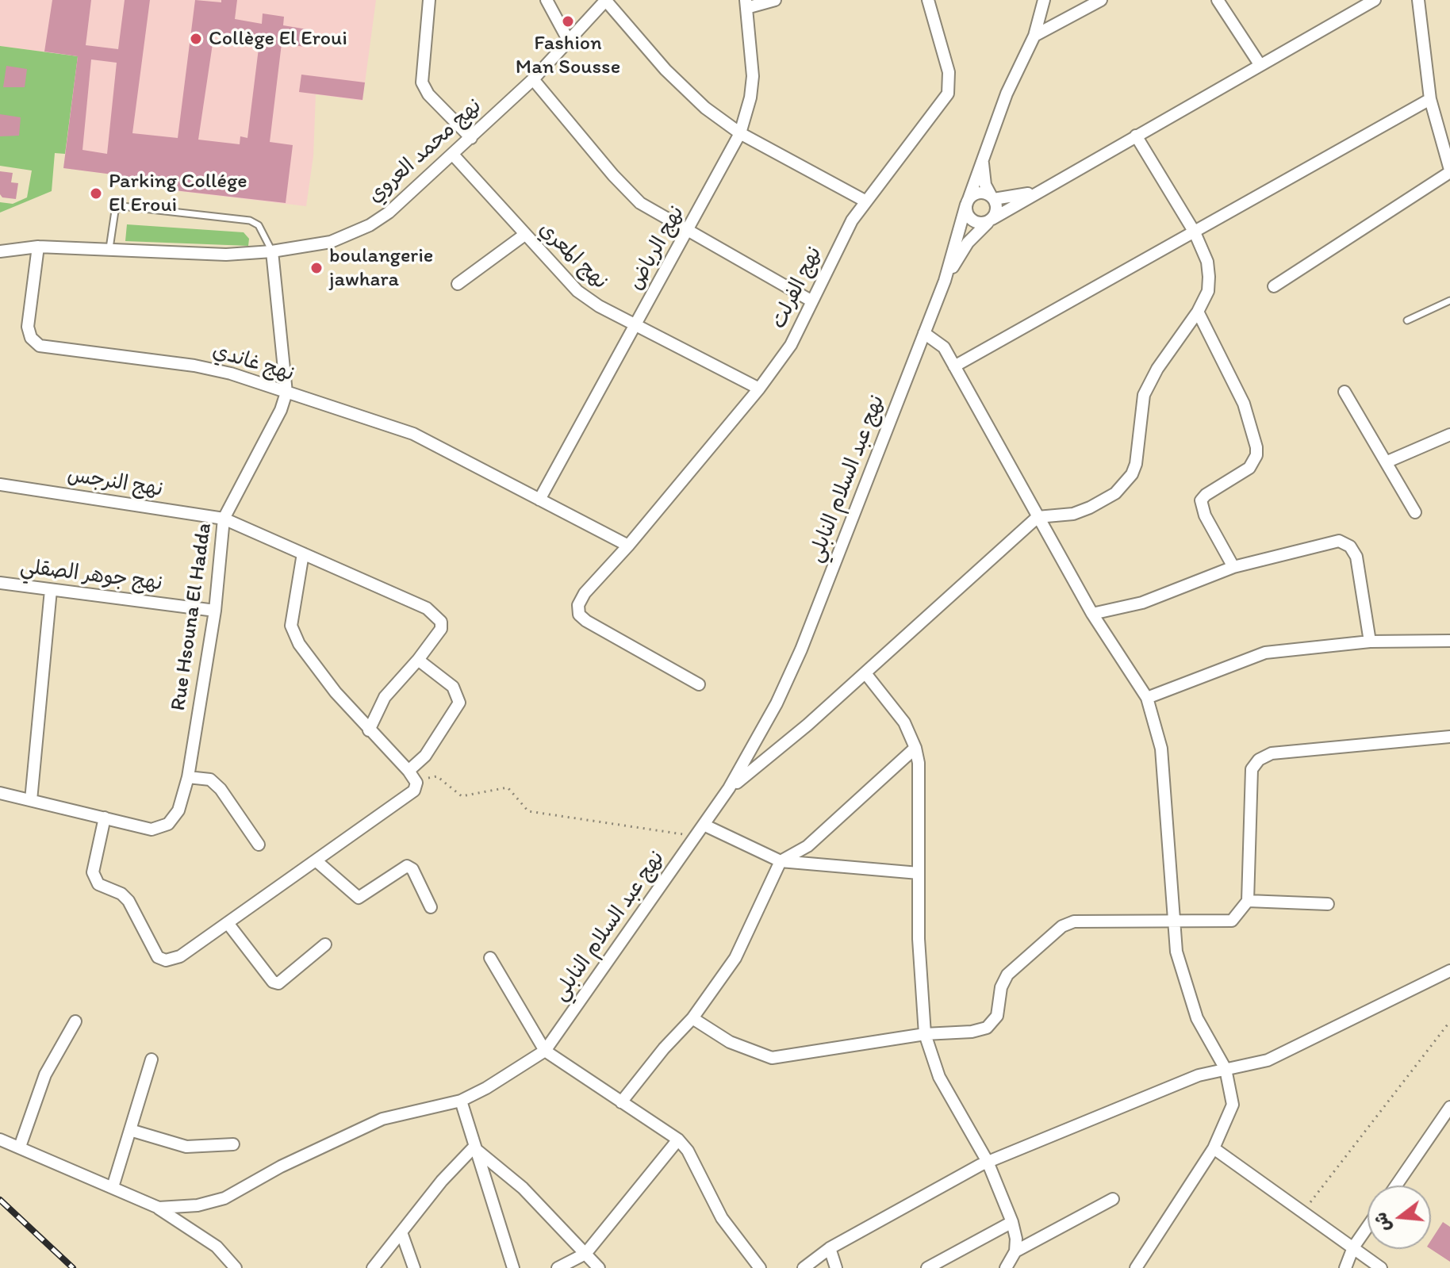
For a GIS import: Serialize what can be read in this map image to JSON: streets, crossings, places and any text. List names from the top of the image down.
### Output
{
  "streets": {
    "street": [
      "نهج محمد العروي",
      "نهج الرياض",
      "نهج المعري",
      "نهج الفرلت",
      "نهج غاندي",
      "نهج عبد السلام النابلي",
      "نهج النرجس",
      "نهج جوهر الصقلي",
      "Rue Hsouna El Hadda"
    ]
  },
  "crossings": [
    ["نهج محمد العروي", "نهج المعري"],
    ["نهج محمد العروي", "نهج غاندي"],
    ["نهج محمد العروي", "Rue Hsouna El Hadda"],
    ["نهج الرياض", "نهج المعري"],
    ["نهج الرياض", "نهج غاندي"],
    ["نهج المعري", "نهج الفرلت"],
    ["نهج الفرلت", "نهج غاندي"],
    ["نهج غاندي", "Rue Hsouna El Hadda"],
    ["نهج النرجس", "Rue Hsouna El Hadda"],
    ["نهج جوهر الصقلي", "Rue Hsouna El Hadda"]
  ],
  "places": [
    "Fashion Man Sousse",
    "Collège El Eroui",
    "Parking Collége El Eroui",
    "boulangerie jawhara"
  ],
  "north": "left"
}
